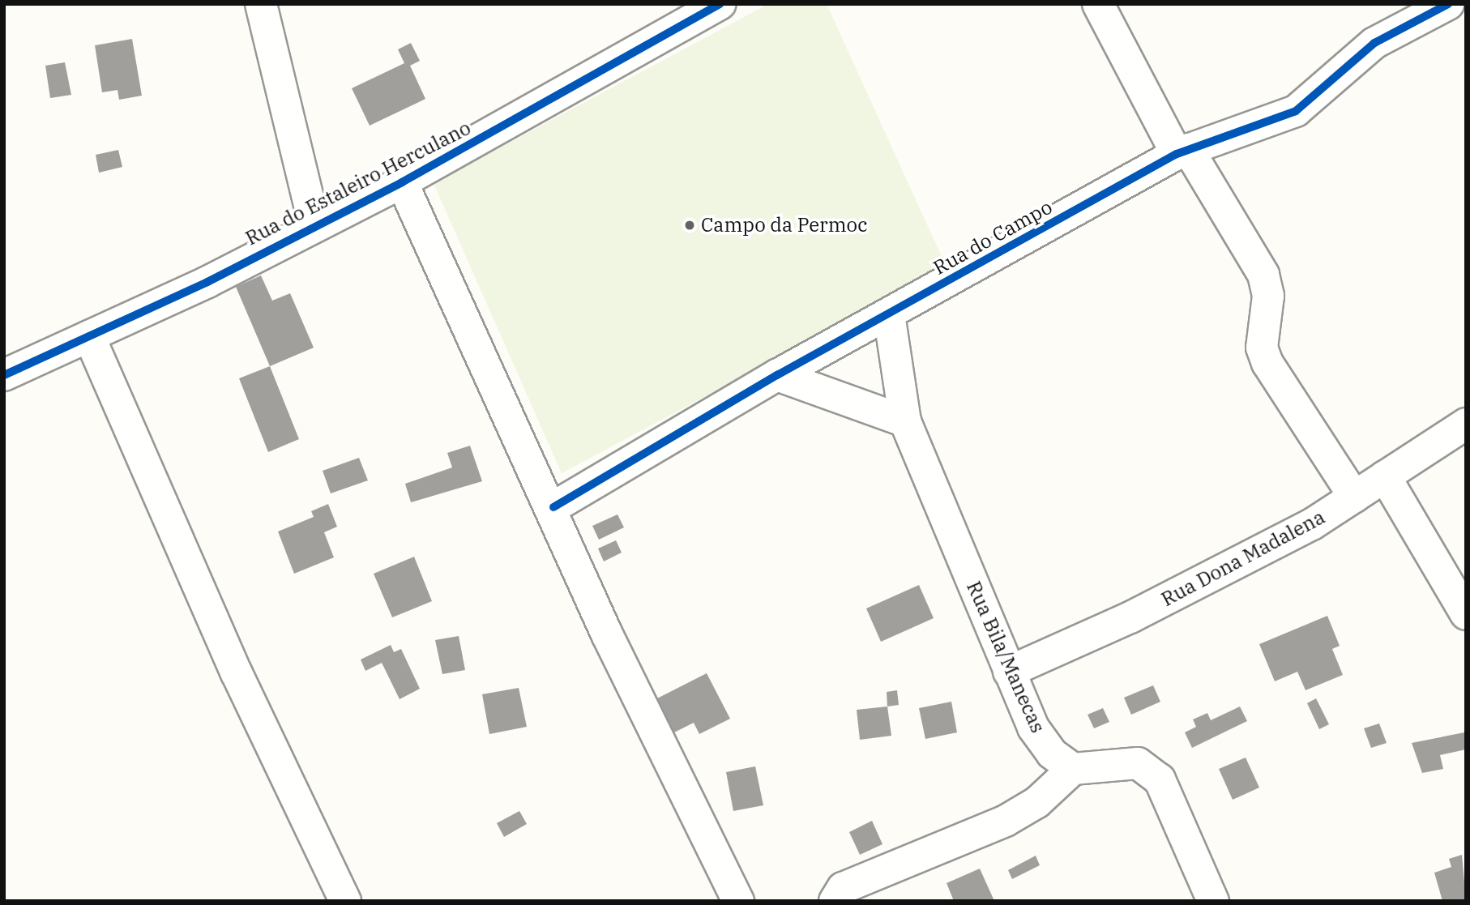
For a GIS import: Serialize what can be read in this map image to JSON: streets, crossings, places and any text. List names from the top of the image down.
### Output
{
  "streets": {
    "street": [
      "Rua do Estaleiro Herculano",
      "Rua do Campo",
      "Rua Dona Madalena",
      "Rua Bila/Manecas"
    ]
  },
  "crossings": [
    ["Rua do Campo", "Rua Bila/Manecas"],
    ["Rua Dona Madalena", "Rua Bila/Manecas"]
  ],
  "places": ["Campo da Permoc"]
}
